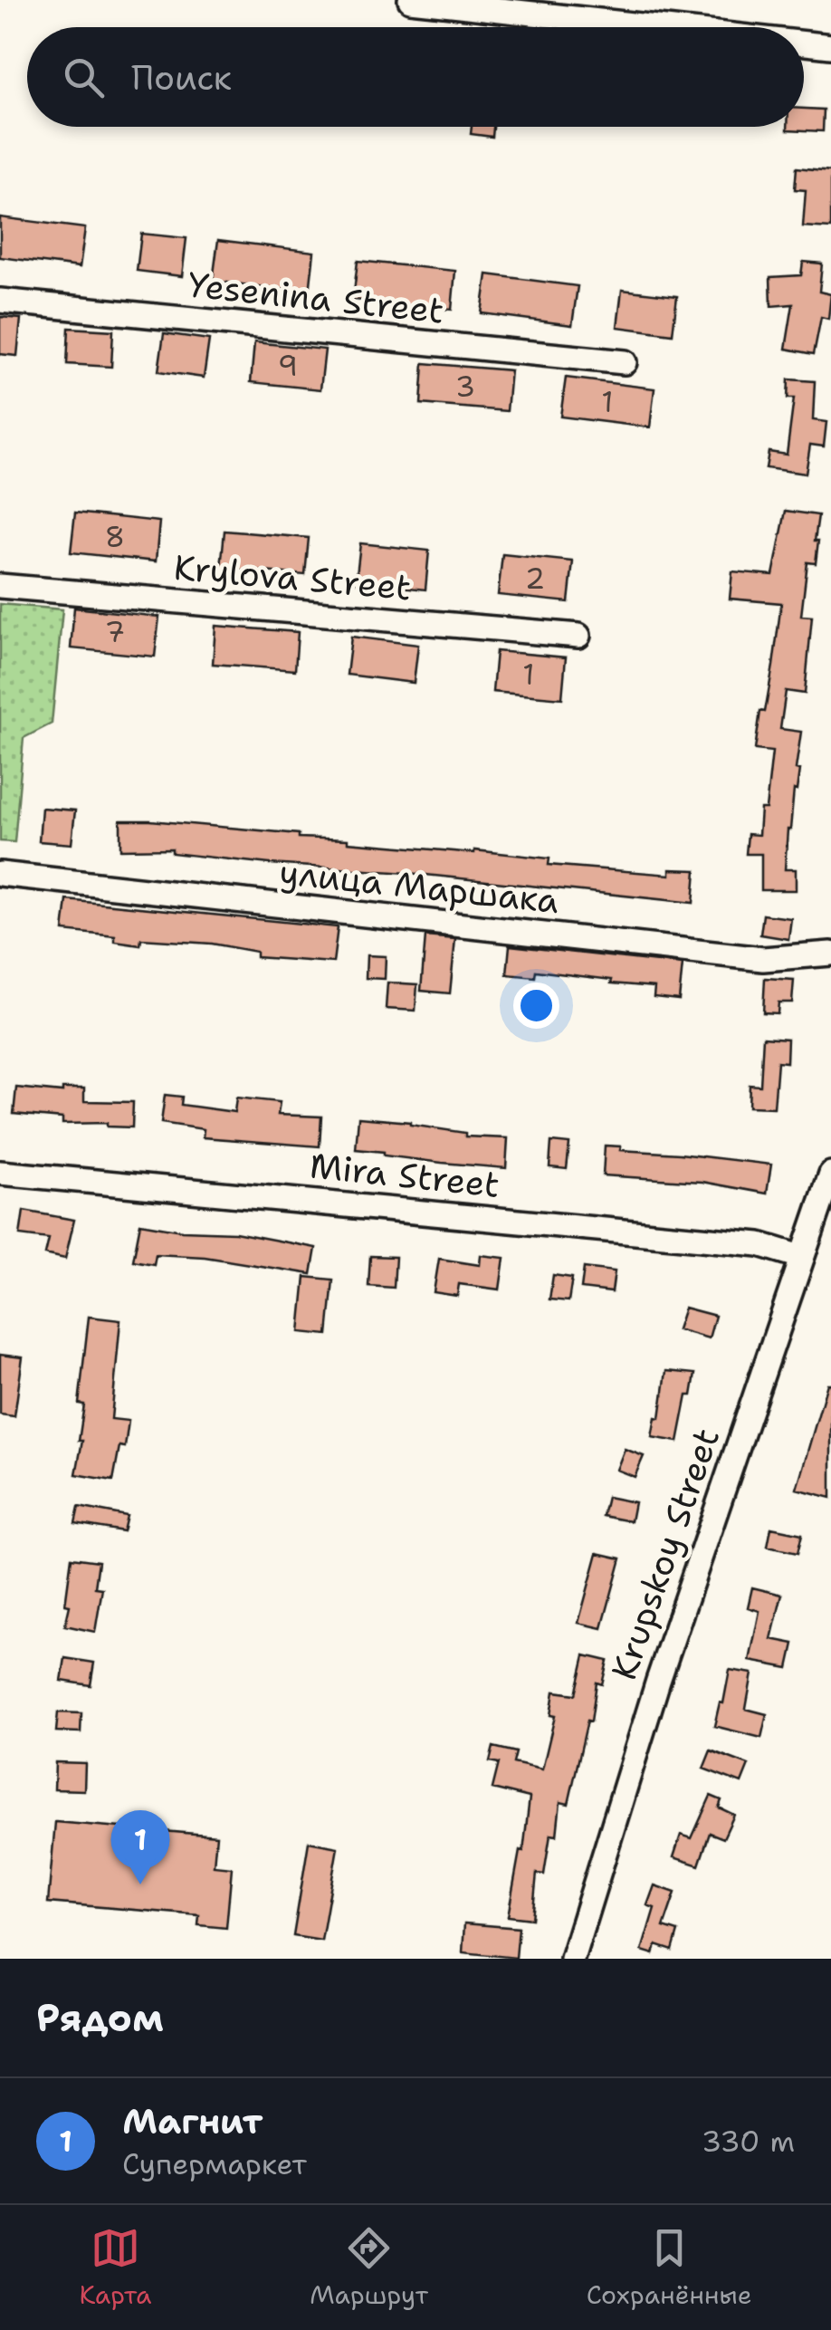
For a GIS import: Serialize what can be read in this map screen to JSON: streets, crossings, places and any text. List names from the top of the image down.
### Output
{
  "streets": {
    "street": [
      "Yesenina Street",
      "Krylova Street",
      "улица Маршака",
      "Mira Street",
      "Krupskoy Street"
    ]
  },
  "crossings": [
    ["Mira Street", "Krupskoy Street"]
  ],
  "house_numbers": [
    "9",
    "3",
    "1",
    "8",
    "2",
    "7",
    "1"
  ],
  "page": {
    "search": "Поиск",
    "pins": "1",
    "heading": "Рядом",
    "list": [
      {
        "mark": "1",
        "name": "Магнит",
        "note": "Супермаркет",
        "value": "330 m"
      }
    ],
    "nav": ["Карта", "Маршрут", "Сохранённые"]
  }
}
